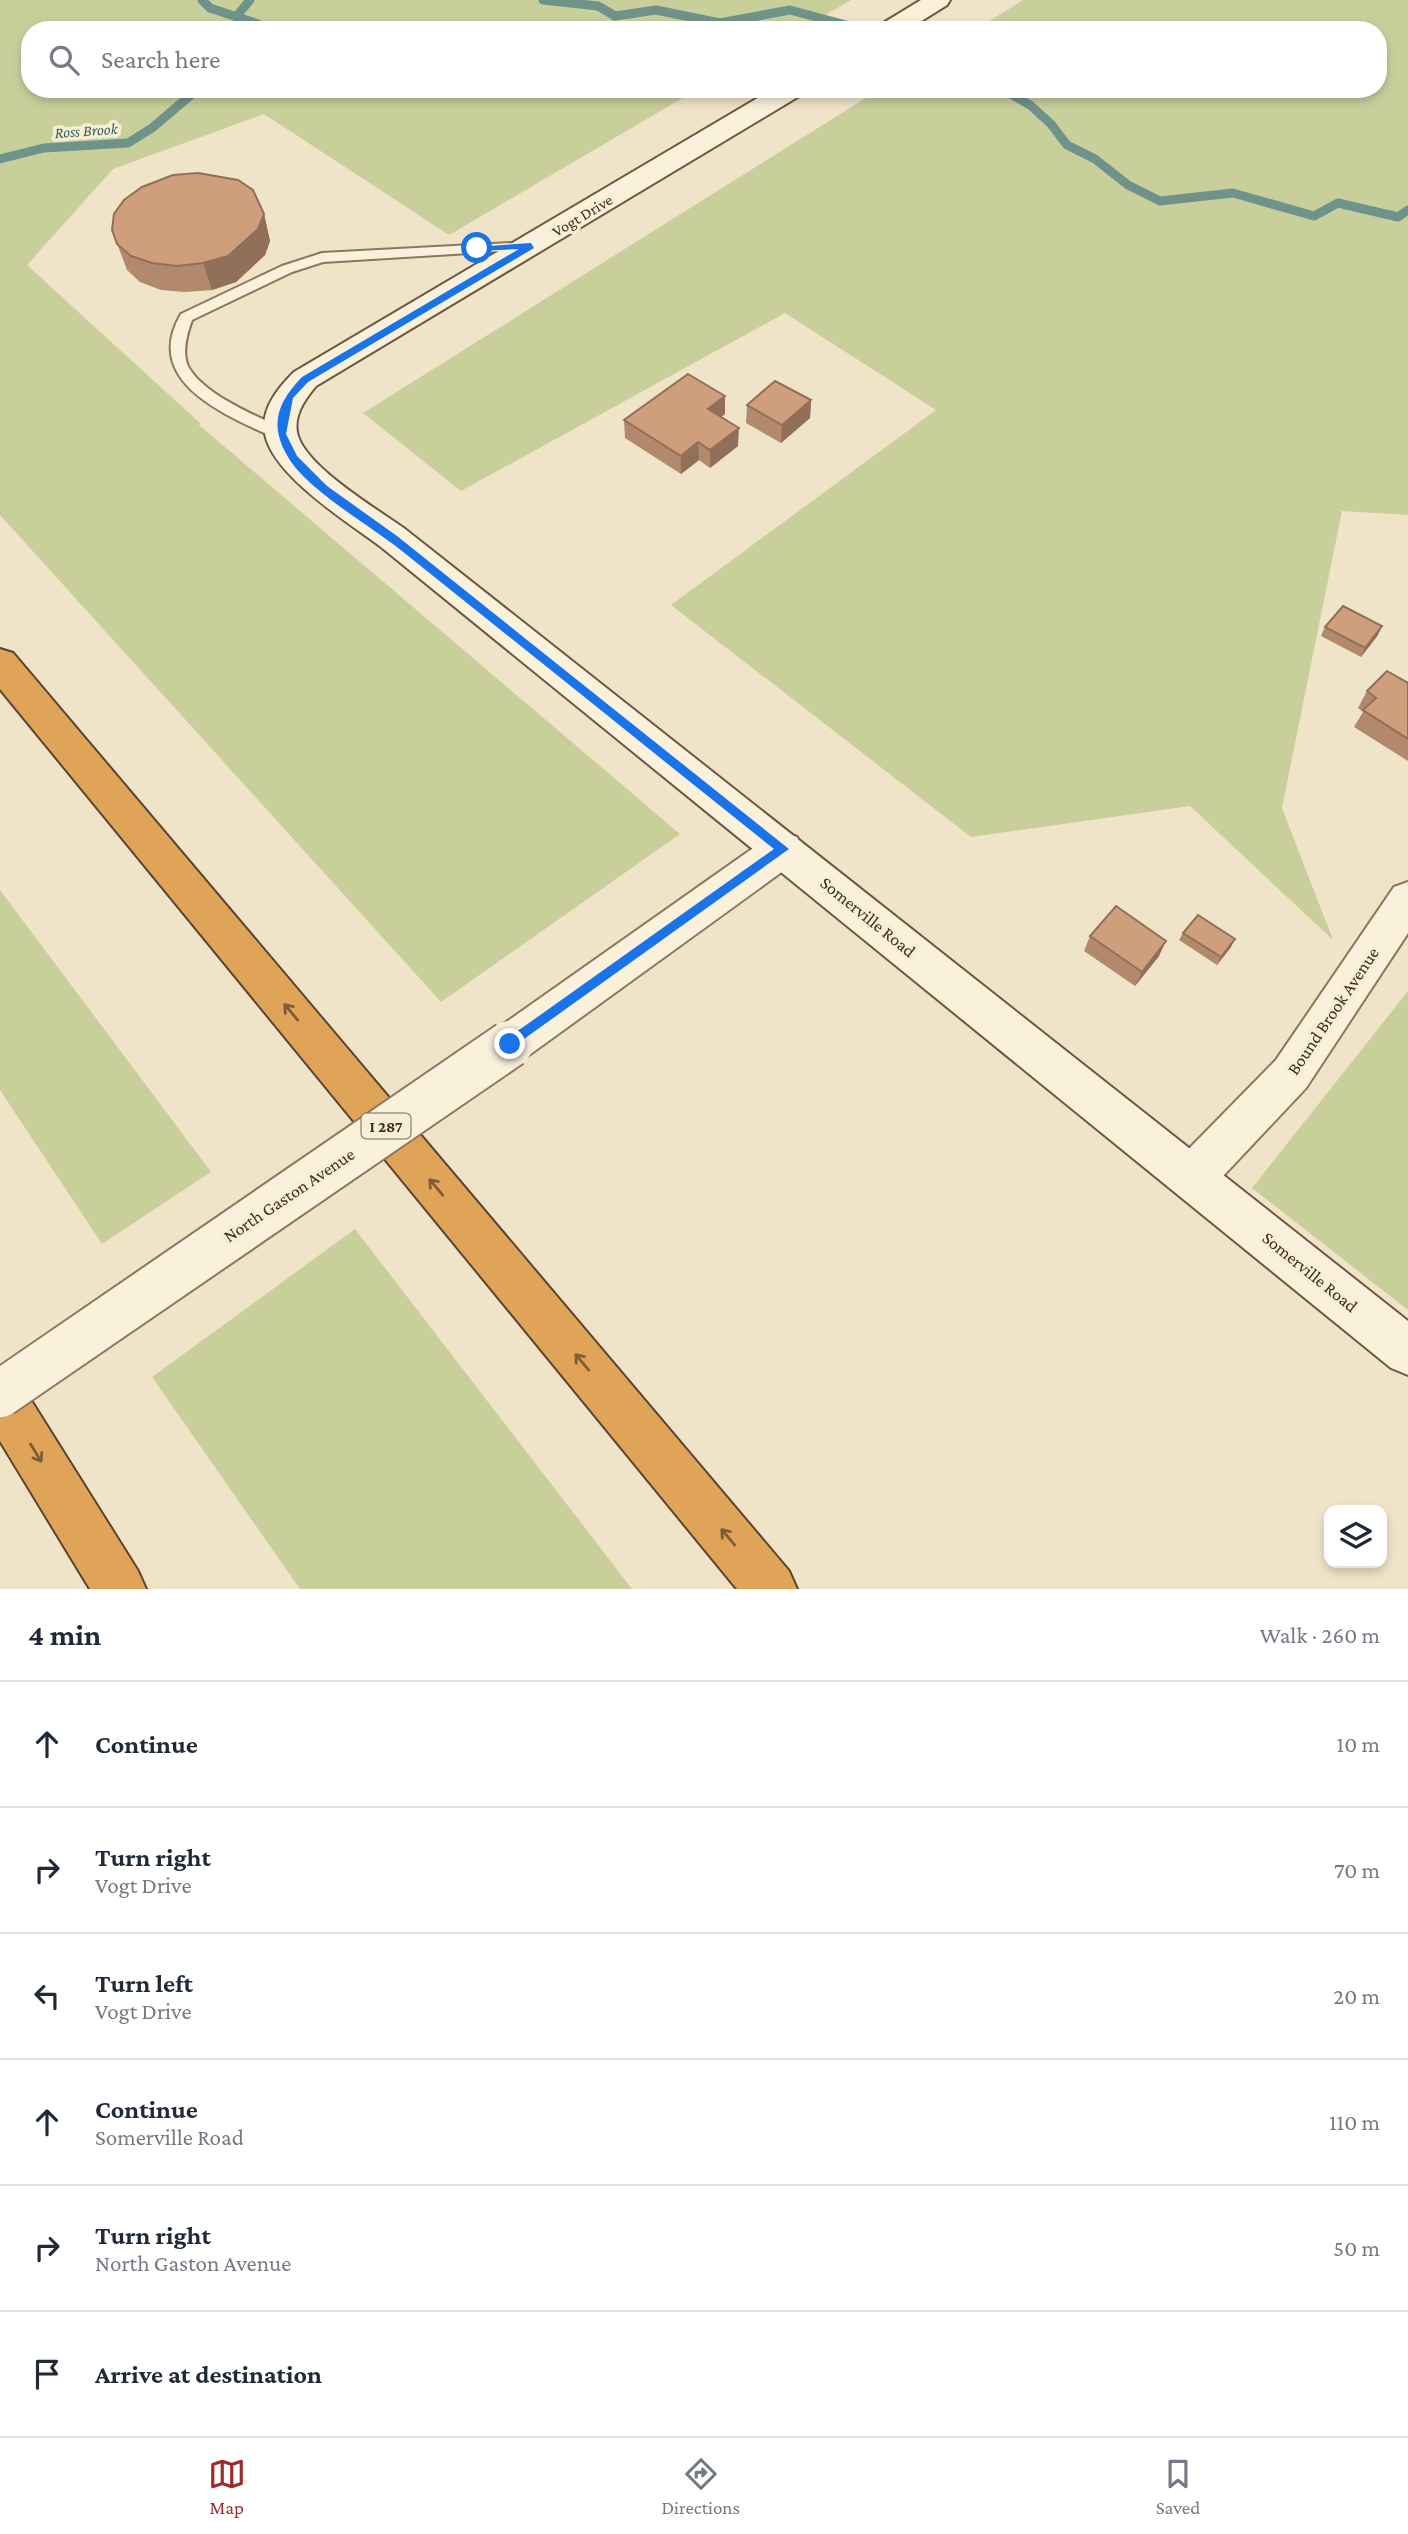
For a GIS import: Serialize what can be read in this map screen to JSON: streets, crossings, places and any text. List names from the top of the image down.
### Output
{
  "streets": {
    "highway": ["I 287"],
    "street": [
      "Vogt Drive",
      "Somerville Road",
      "Bound Brook Avenue",
      "North Gaston Avenue"
    ]
  },
  "crossings": [
    ["Vogt Drive", "Somerville Road"],
    ["Somerville Road", "Bound Brook Avenue"],
    ["Somerville Road", "North Gaston Avenue"]
  ],
  "water": ["Ross Brook"],
  "page": {
    "search": "Search here",
    "heading": ["4 min", "Walk · 260 m"],
    "list": [
      ["Continue", "10 m"],
      ["Turn right", "Vogt Drive", "70 m"],
      ["Turn left", "Vogt Drive", "20 m"],
      ["Continue", "Somerville Road", "110 m"],
      ["Turn right", "North Gaston Avenue", "50 m"],
      "Arrive at destination"
    ],
    "nav": ["Map", "Directions", "Saved"]
  }
}
